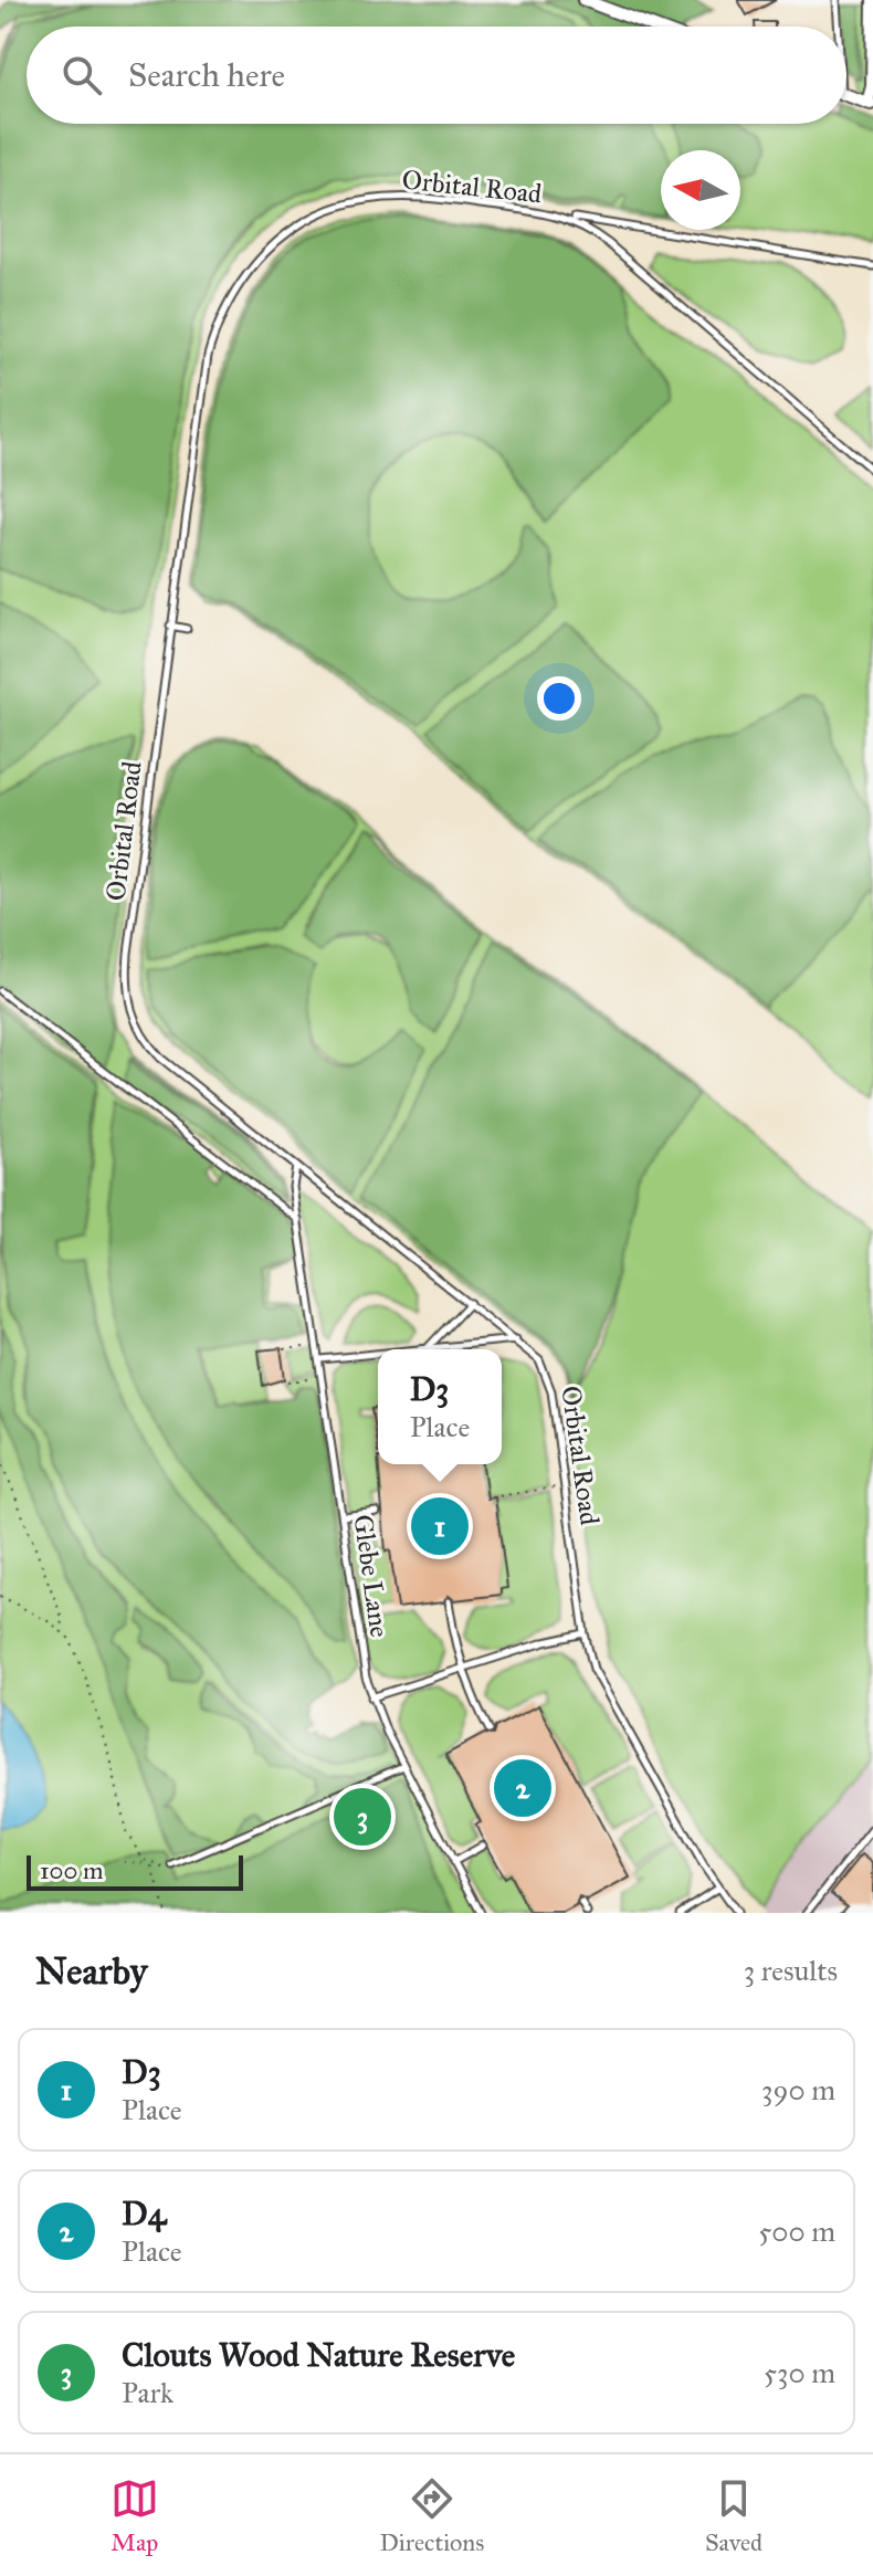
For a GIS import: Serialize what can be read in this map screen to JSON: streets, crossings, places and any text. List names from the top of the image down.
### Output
{
  "streets": {
    "lane": ["Orbital Road", "Glebe Lane"]
  },
  "crossings": [
    ["Orbital Road", "Glebe Lane"]
  ],
  "scale_bar": "100 m",
  "north": "left",
  "page": {
    "search": "Search here",
    "popup": ["D3", "Place"],
    "pins": ["1", "2", "3"],
    "scale": "100 m",
    "heading": ["Nearby", "3 results"],
    "list": [
      {
        "mark": "1",
        "name": "D3",
        "note": "Place",
        "value": "390 m"
      },
      {
        "mark": "2",
        "name": "D4",
        "note": "Place",
        "value": "500 m"
      },
      {
        "mark": "3",
        "name": "Clouts Wood Nature Reserve",
        "note": "Park",
        "value": "530 m"
      }
    ],
    "nav": ["Map", "Directions", "Saved"]
  }
}
